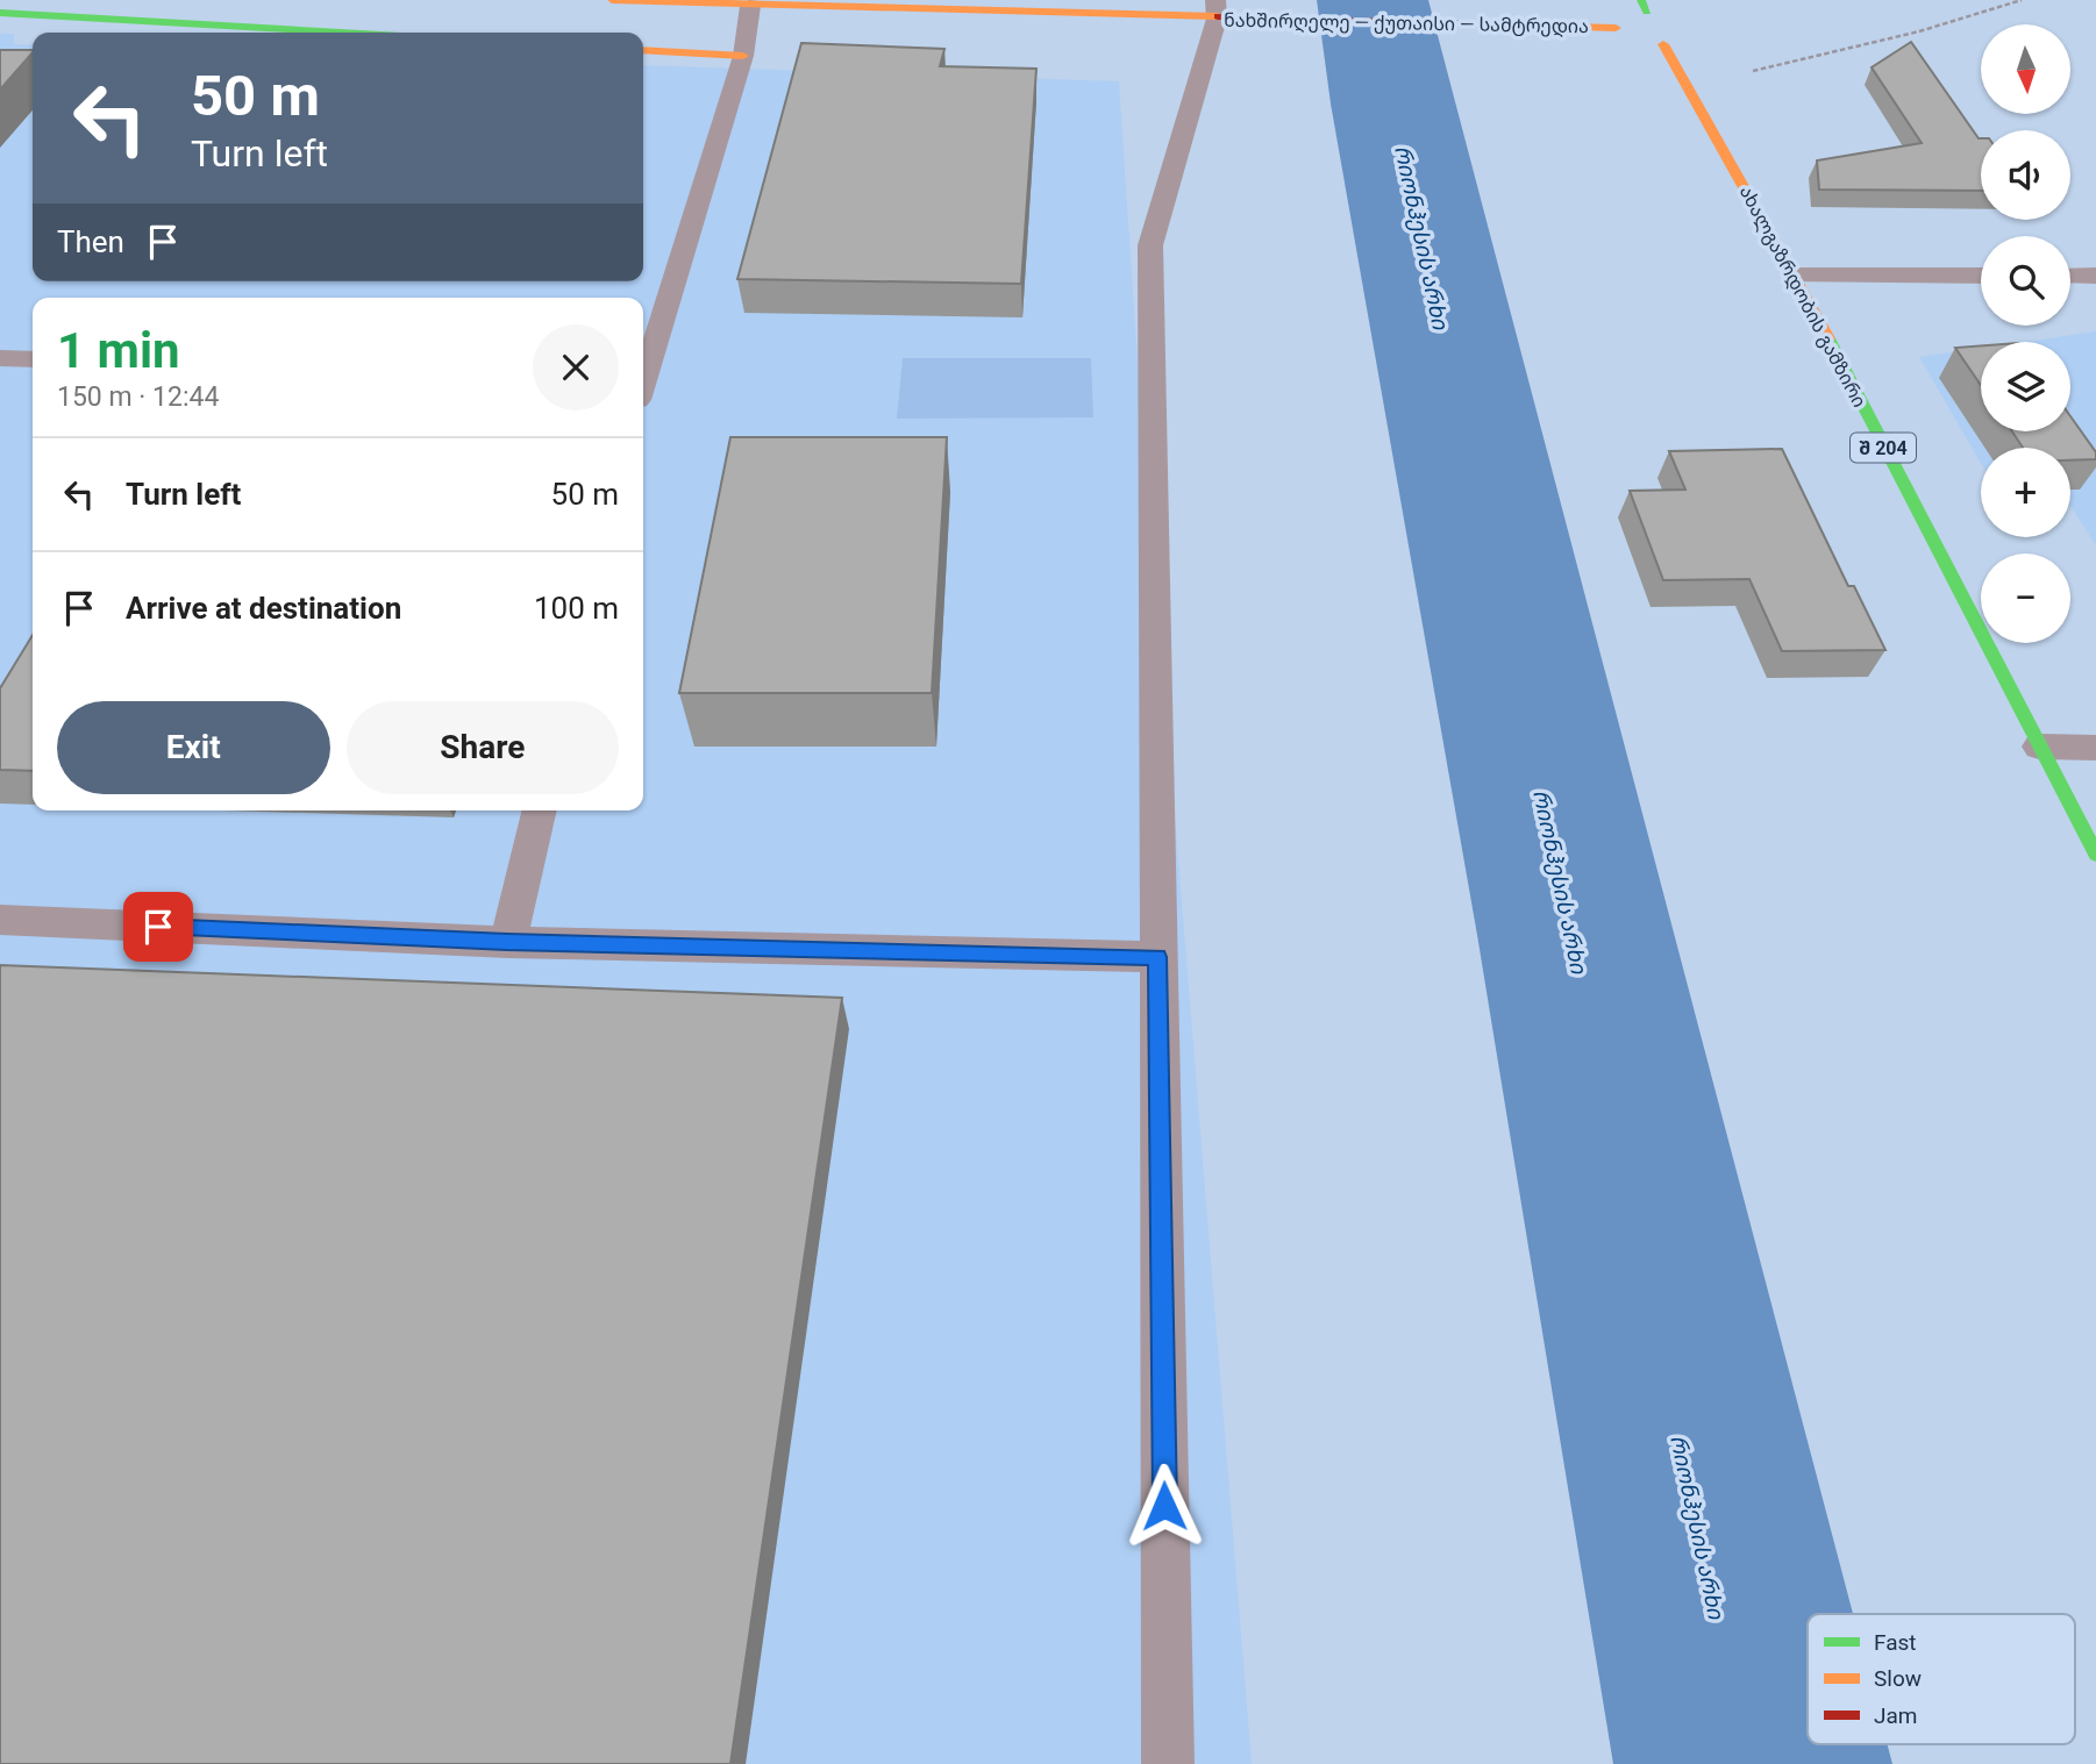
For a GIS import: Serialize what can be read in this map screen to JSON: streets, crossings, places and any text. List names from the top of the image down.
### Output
{
  "streets": {
    "main road": ["ნახშირღელე — ქუთაისი — სამტრედია", "ახალგაზრდობის გამზირი", "შ 204"]
  },
  "crossings": [
    ["ნახშირღელე — ქუთაისი — სამტრედია", "ახალგაზრდობის გამზირი"]
  ],
  "water": ["რიონჰესის არხი"],
  "legend": ["Fast", "Slow", "Jam"],
  "north": "bottom",
  "page": {
    "map_buttons": ["+", "−"],
    "turn": ["50 m", "Turn left"],
    "then": "Then",
    "heading": ["1 min", "150 m · 12:44"],
    "list": [
      {
        "name": "Turn left",
        "value": "50 m"
      },
      {
        "name": "Arrive at destination",
        "value": "100 m"
      }
    ],
    "buttons": ["Exit", "Share"]
  }
}
